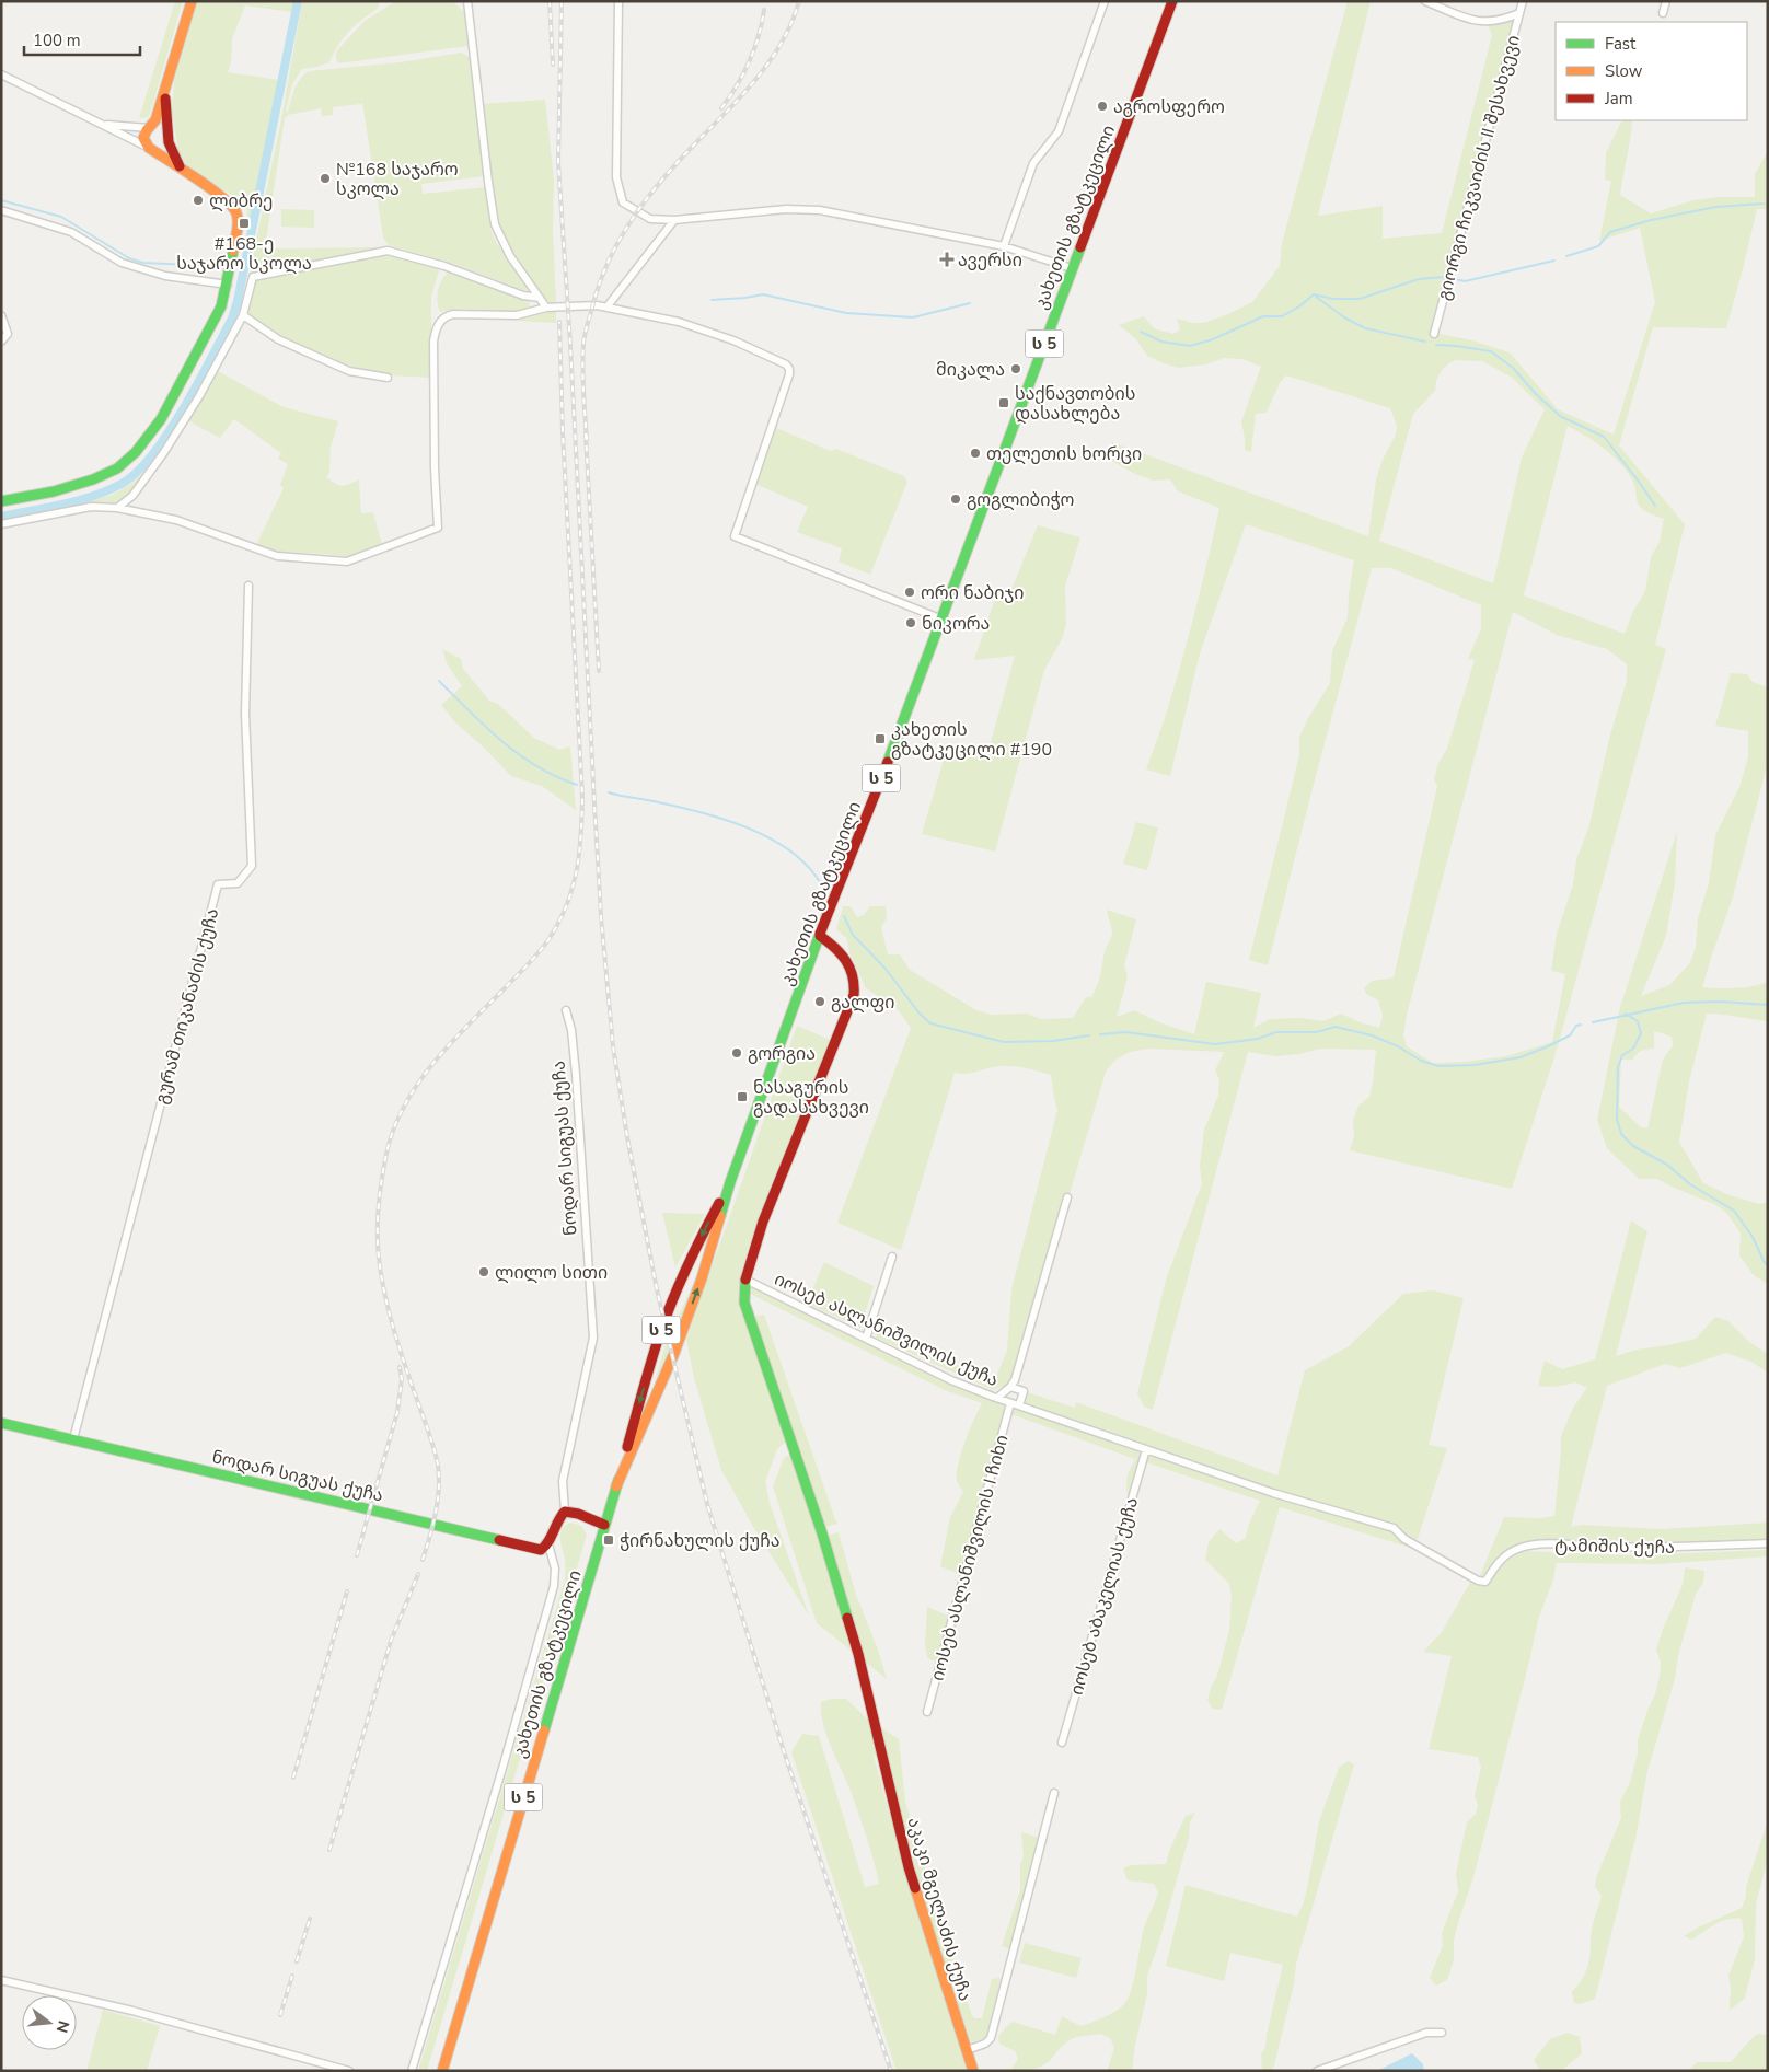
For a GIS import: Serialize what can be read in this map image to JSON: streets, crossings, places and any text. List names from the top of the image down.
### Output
{
  "streets": {
    "main road": [
      "კახეთის გზატკეცილი",
      "ს 5",
      "ნოდარ სიგუას ქუჩა",
      "აკაკი მგელაძის ქუჩა"
    ],
    "street": [
      "გიორგი ჩიკვაიძის II შესახვევი",
      "გურამ თიკანაძის ქუჩა",
      "იოსებ ასლანიშვილის ქუჩა",
      "ტამიშის ქუჩა",
      "იოსებ ასლანიშვილის I ჩიხი",
      "იოსებ აბაკელიას ქუჩა"
    ]
  },
  "crossings": [
    ["გურამ თიკანაძის ქუჩა", "ნოდარ სიგუას ქუჩა"],
    ["იოსებ ასლანიშვილის ქუჩა", "ტამიშის ქუჩა"],
    ["იოსებ ასლანიშვილის ქუჩა", "იოსებ ასლანიშვილის I ჩიხი"],
    ["იოსებ ასლანიშვილის ქუჩა", "იოსებ აბაკელიას ქუჩა"],
    ["იოსებ ასლანიშვილის ქუჩა", "აკაკი მგელაძის ქუჩა"]
  ],
  "places": {
    "other": [
      "აგროსფერო",
      "№168 საჯარო სკოლა",
      "ლიბრე",
      "მიკალა",
      "თელეთის ხორცი",
      "გოგლიბიჭო",
      "ორი ნაბიჯი",
      "ნიკორა",
      "გალფი",
      "გორგია",
      "ლილო სითი"
    ],
    "transit": [
      "#168-ე საჯარო სკოლა",
      "საქნავთობის დასახლება",
      "კახეთის გზატკეცილი #190",
      "ნასაგურის გადასახვევი",
      "ჭირნახულის ქუჩა"
    ],
    "health": ["ავერსი"]
  },
  "legend": ["Fast", "Slow", "Jam"],
  "scale_bar": "100 m",
  "north": "right"
}
